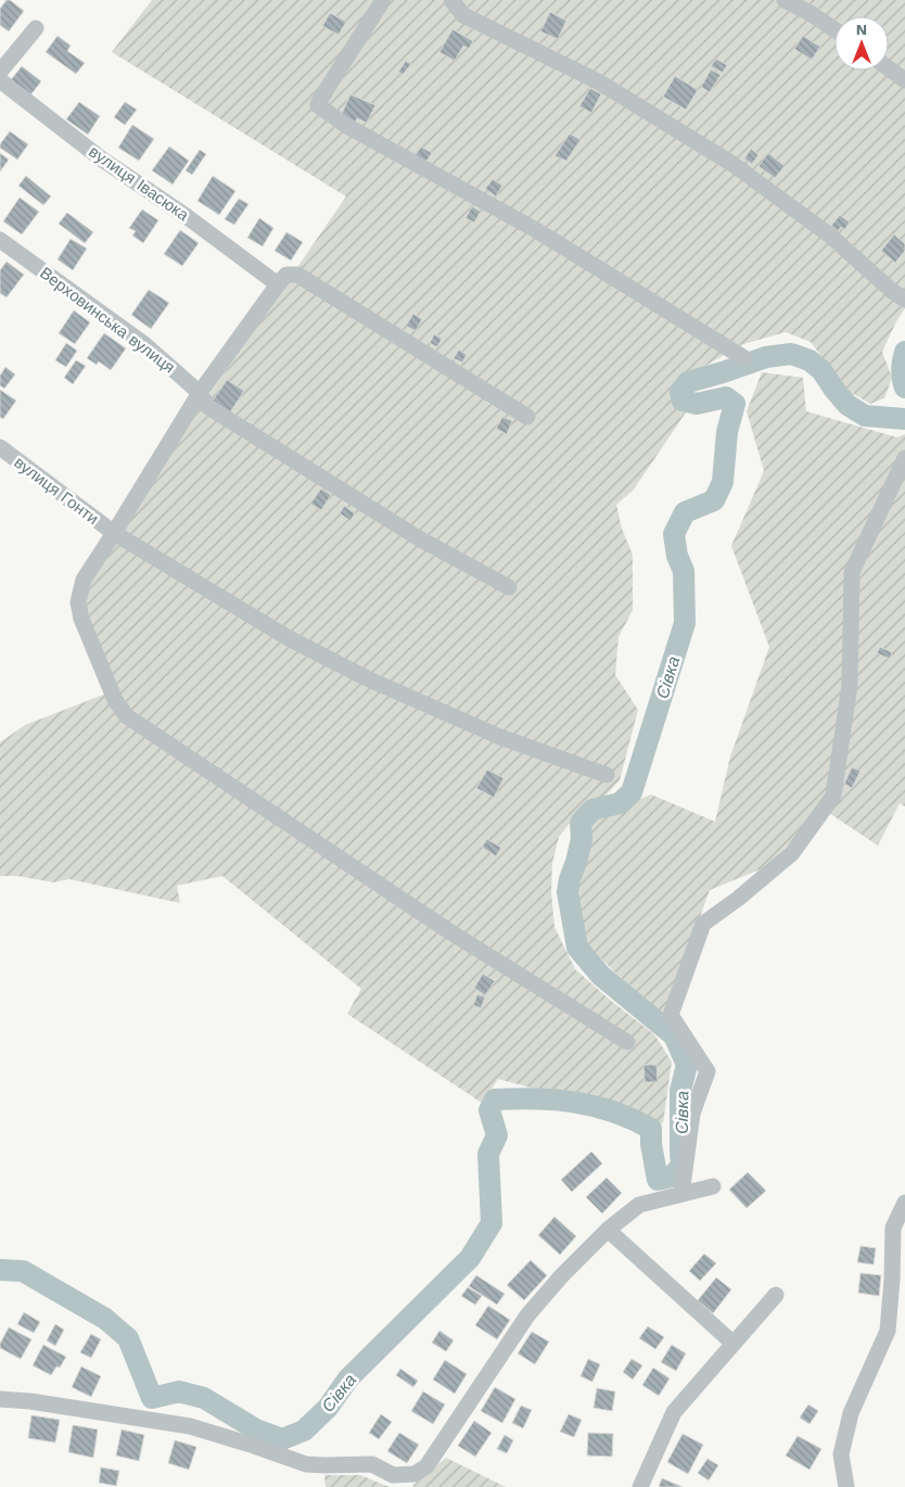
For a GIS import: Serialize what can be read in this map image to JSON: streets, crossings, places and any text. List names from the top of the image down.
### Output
{
  "streets": {
    "street": ["вулиця Івасюка", "Верховинська вулиця", "вулиця Гонти"]
  },
  "water": ["Сівка"],
  "north": "top"
}
